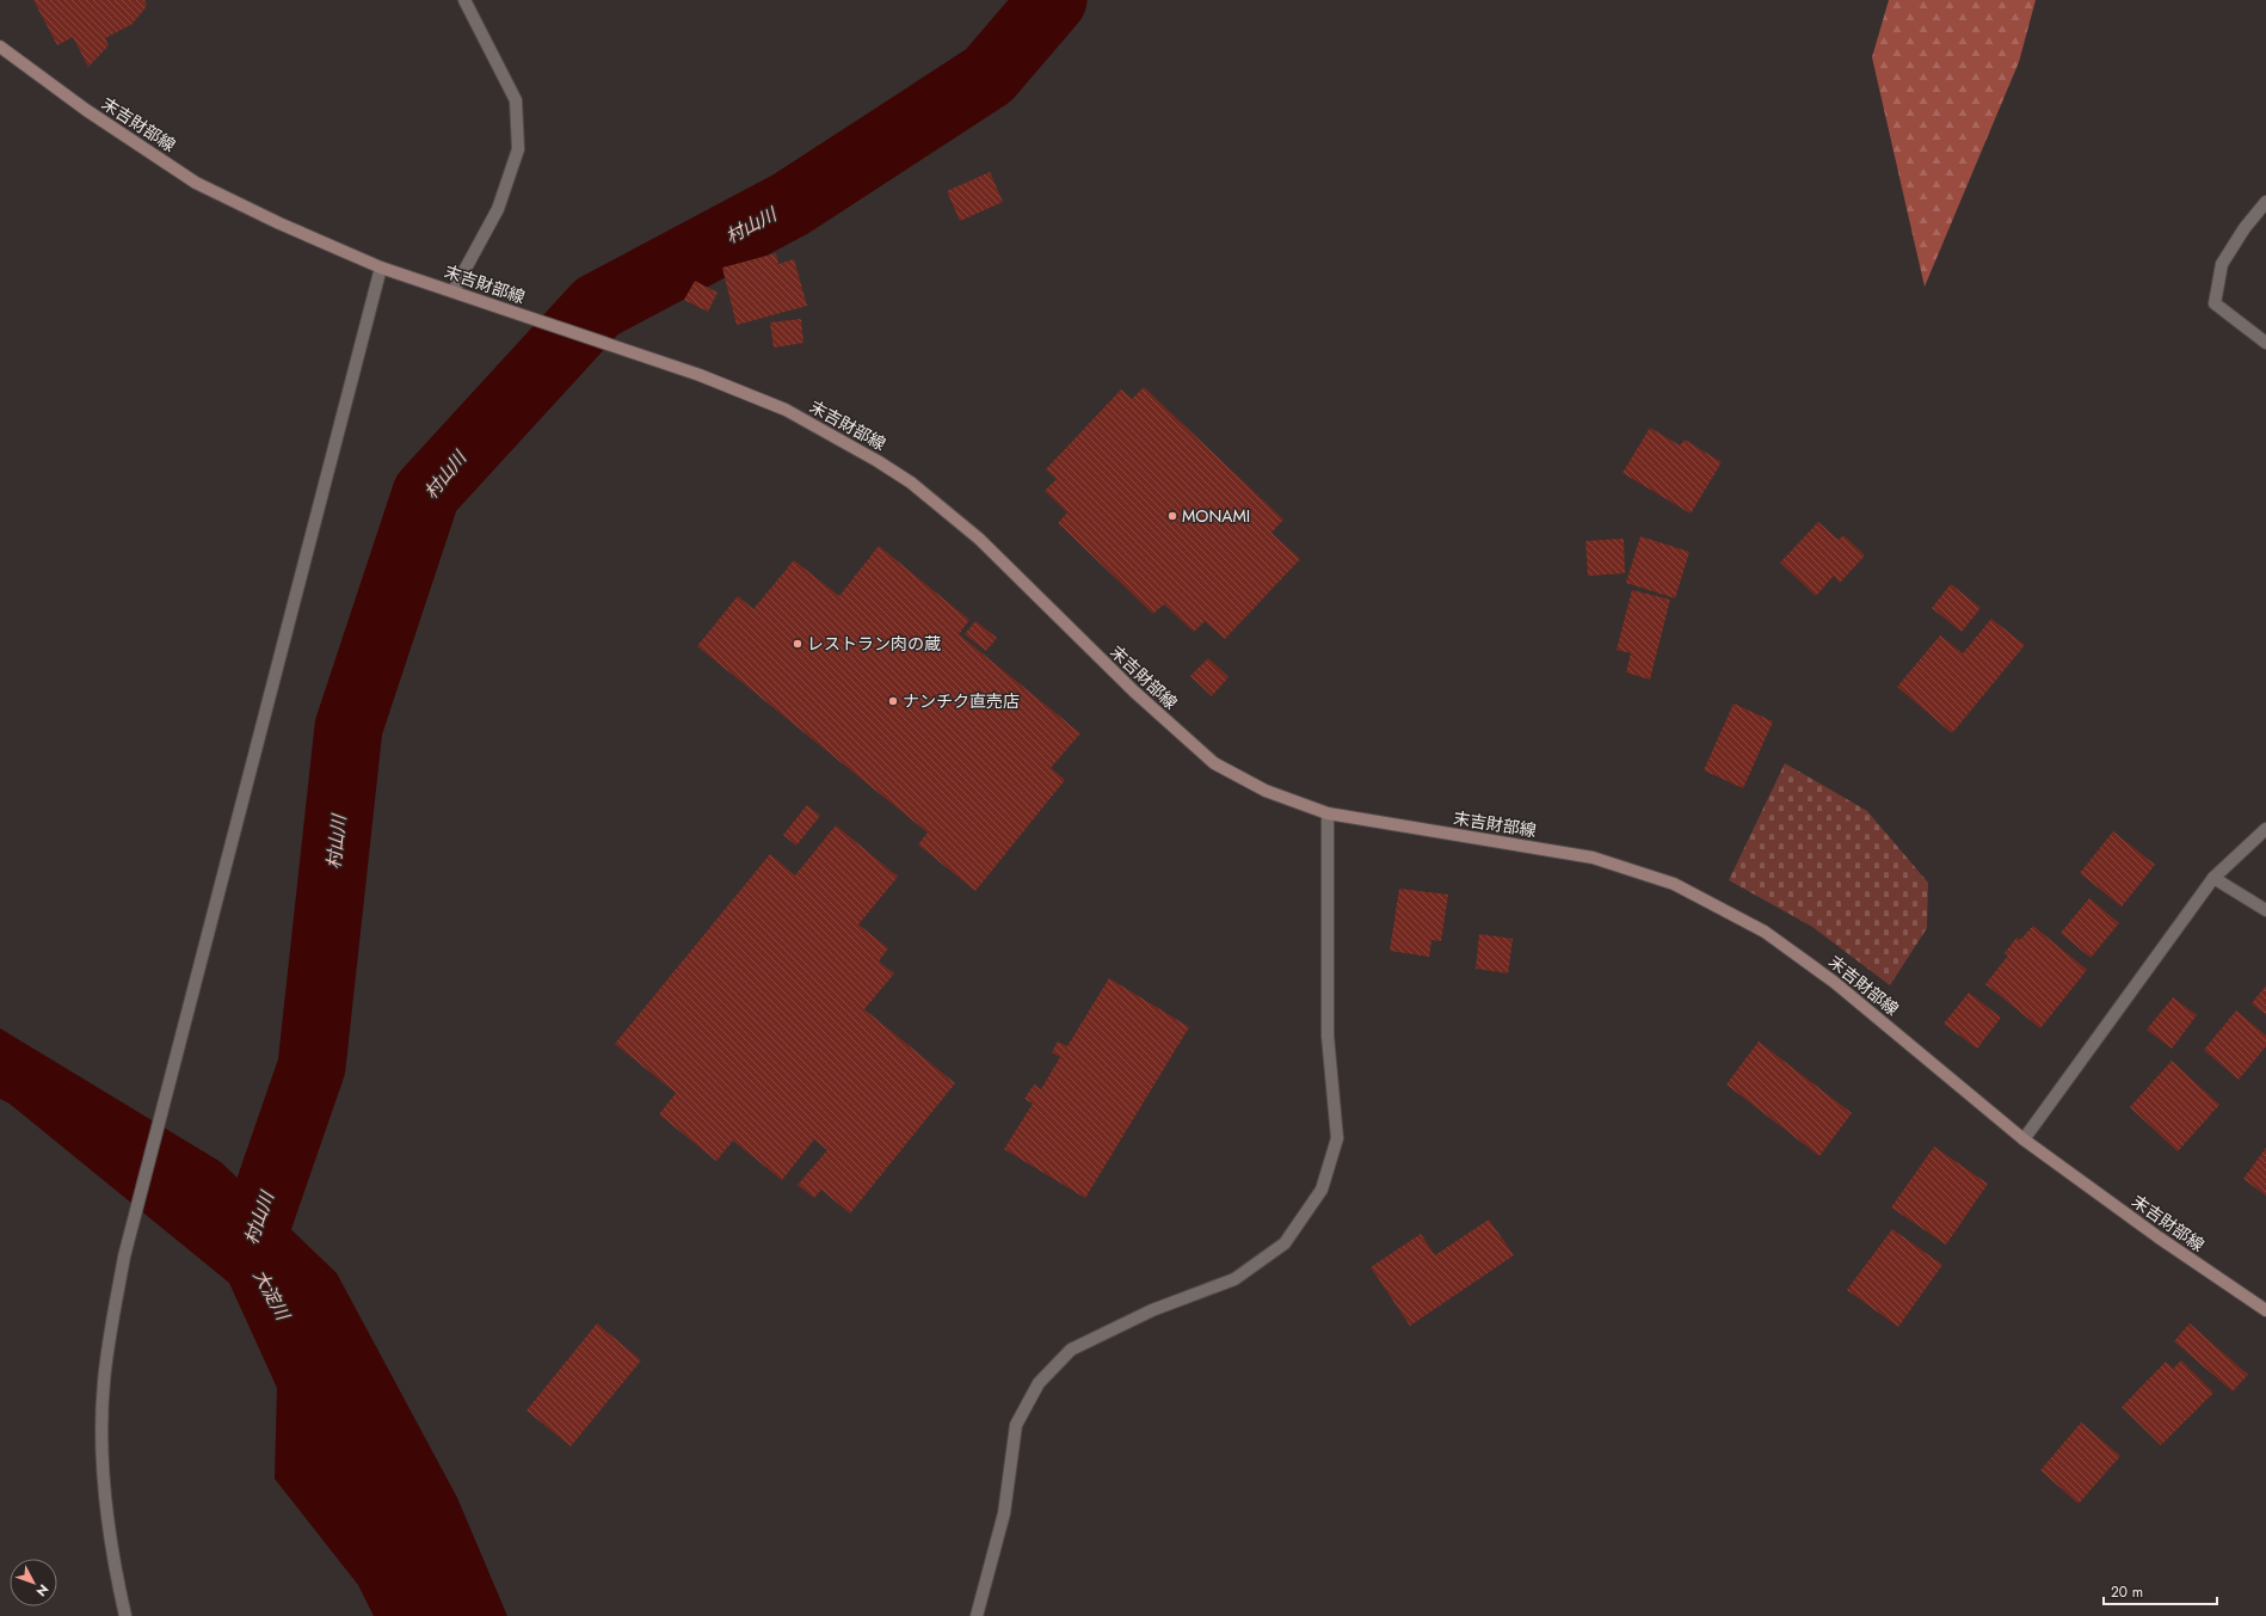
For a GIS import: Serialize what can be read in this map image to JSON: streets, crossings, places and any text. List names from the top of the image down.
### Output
{
  "streets": {
    "main road": ["末吉財部線"]
  },
  "water": ["村山川", "大淀川"],
  "places": ["MONAMI", "レストラン肉の蔵", "ナンチク直売店"],
  "scale_bar": "20 m",
  "north": "bottom right"
}
